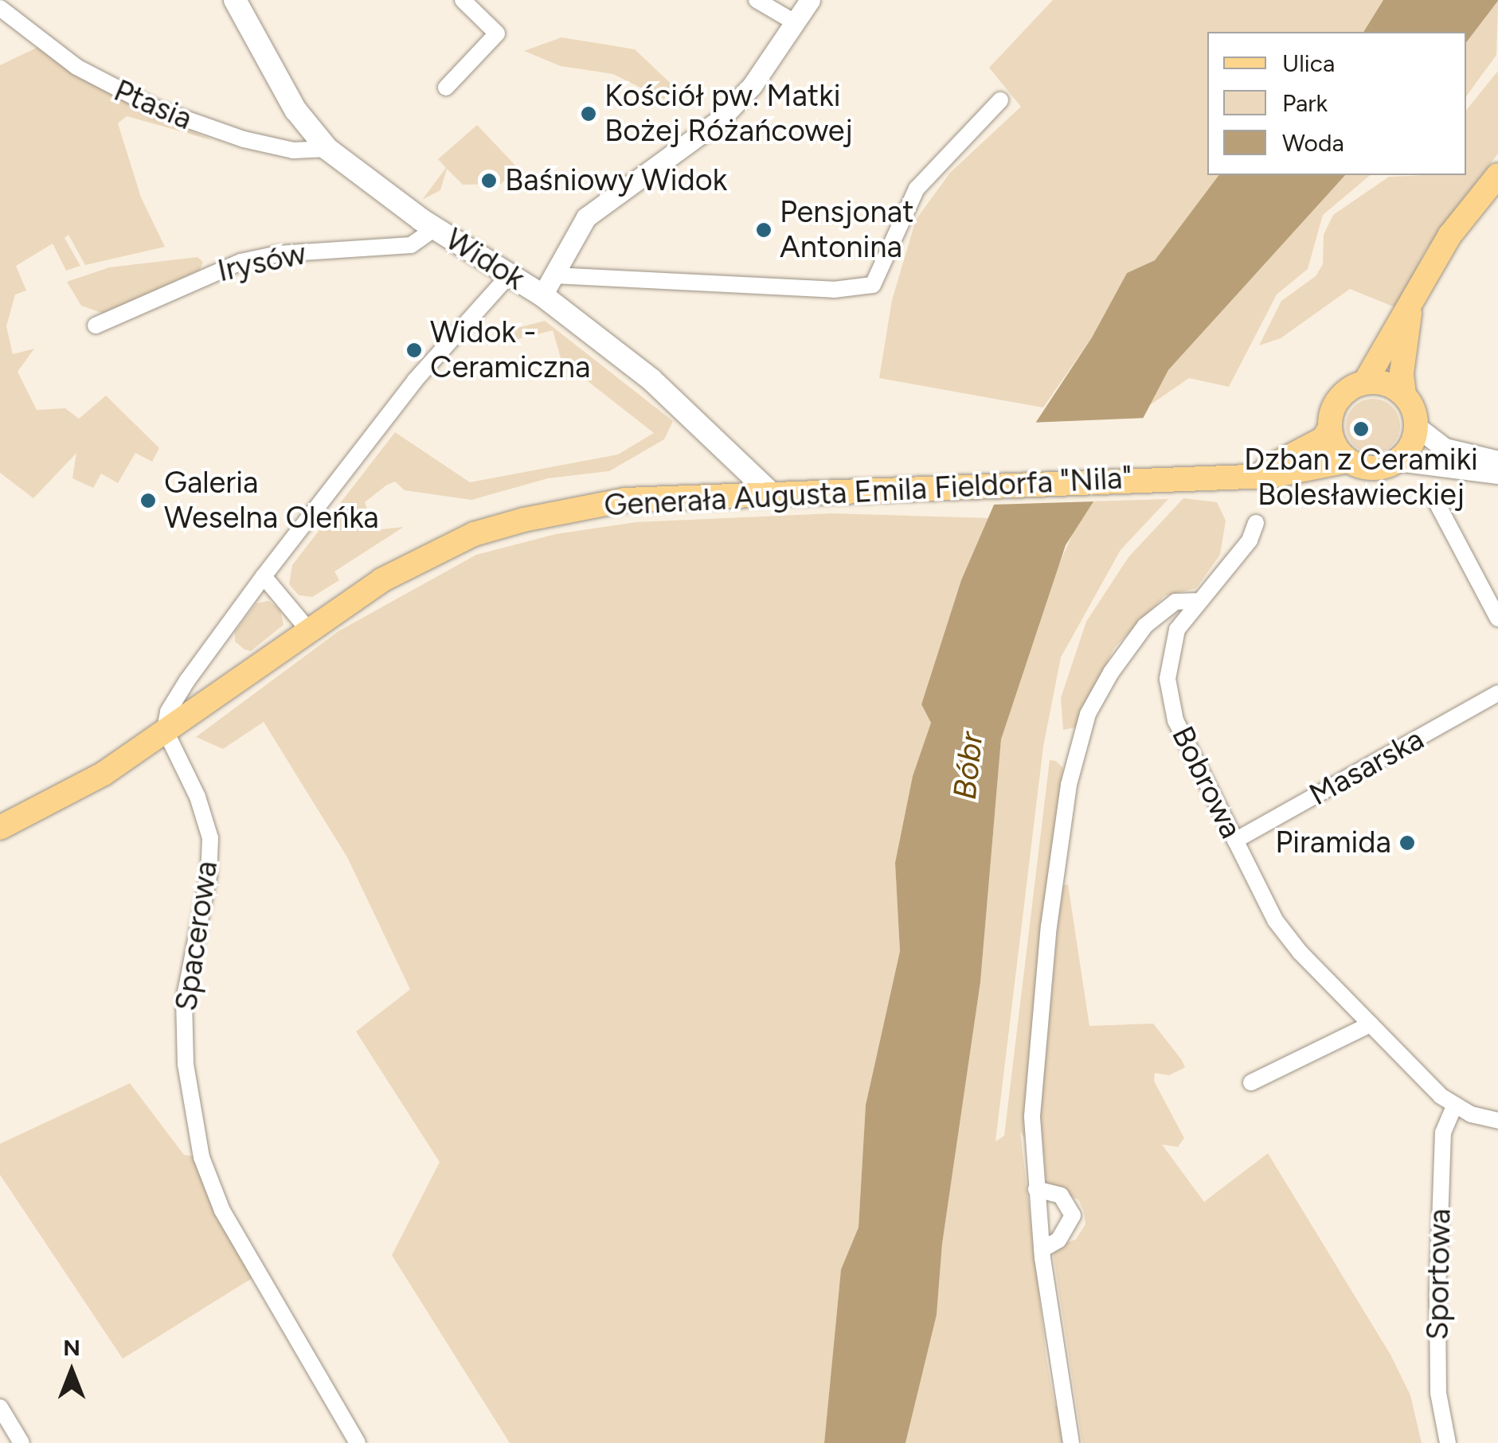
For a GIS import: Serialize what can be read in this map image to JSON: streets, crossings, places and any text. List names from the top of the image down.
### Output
{
  "streets": {
    "main road": ["Widok", "Generała Augusta Emila Fieldorfa \"Nila\""],
    "street": [
      "Ptasia",
      "Irysów",
      "Masarska",
      "Bobrowa",
      "Spacerowa",
      "Sportowa"
    ]
  },
  "crossings": [
    ["Ptasia", "Widok"],
    ["Widok", "Irysów"],
    ["Widok", "Generała Augusta Emila Fieldorfa \"Nila\""],
    ["Generała Augusta Emila Fieldorfa \"Nila\"", "Spacerowa"],
    ["Masarska", "Bobrowa"],
    ["Bobrowa", "Sportowa"]
  ],
  "water": ["Bóbr"],
  "places": [
    "Kościół pw. Matki Bożej Różańcowej",
    "Baśniowy Widok",
    "Pensjonat Antonina",
    "Widok - Ceramiczna",
    "Dzban z Ceramiki Bolesławieckiej",
    "Galeria Weselna Oleńka",
    "Piramida"
  ],
  "legend": ["Ulica", "Park", "Woda"],
  "north": "top"
}
